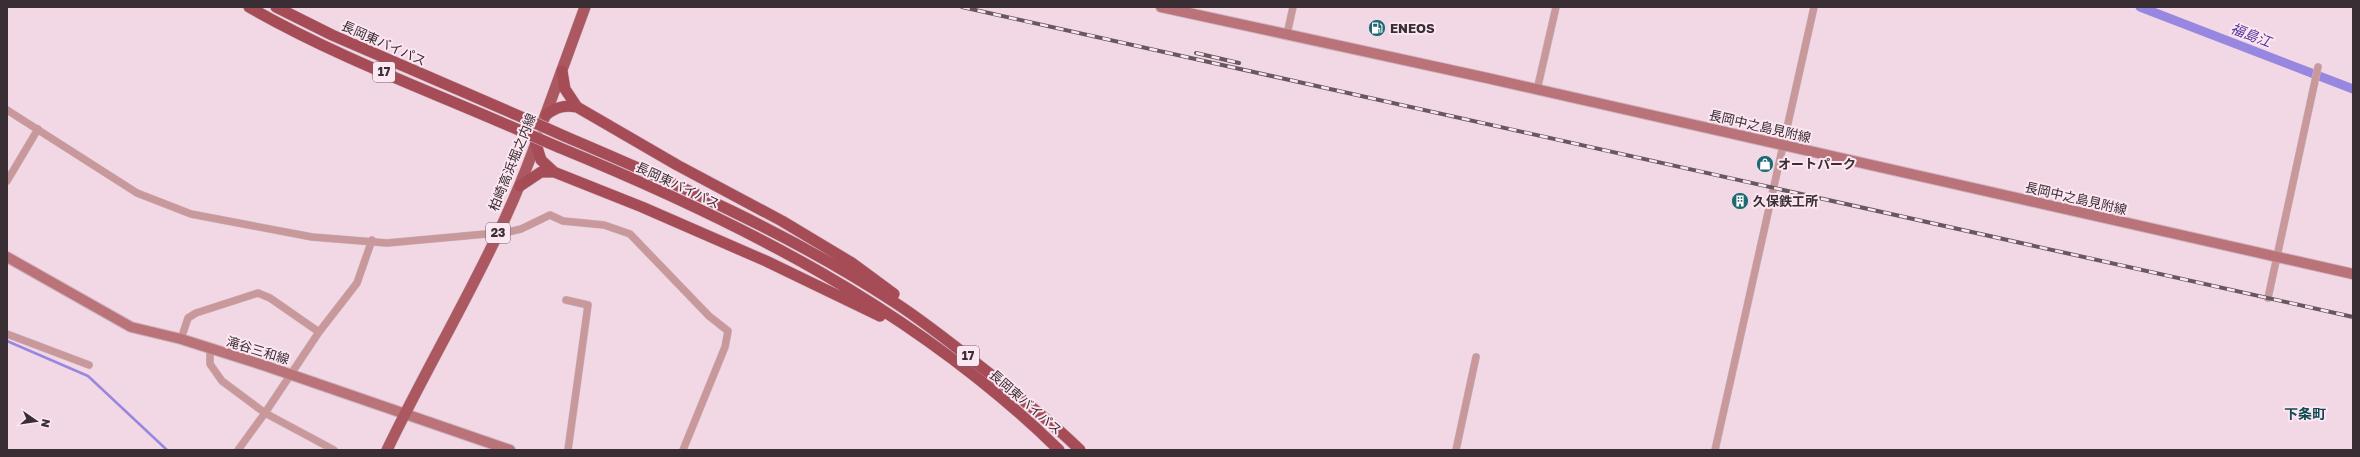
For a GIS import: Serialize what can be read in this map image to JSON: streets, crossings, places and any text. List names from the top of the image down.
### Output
{
  "streets": {
    "highway": ["長岡東バイパス", "17"],
    "main road": [
      "長岡中之島見附線",
      "柏崎高浜堀之内線",
      "23",
      "滝谷三和線"
    ]
  },
  "crossings": [
    ["柏崎高浜堀之内線", "滝谷三和線"]
  ],
  "districts": ["下条町"],
  "water": ["福島江"],
  "places": {
    "fuel station": ["ENEOS"],
    "shop": ["オートパーク"],
    "building": ["久保鉄工所"]
  },
  "north": "right"
}
